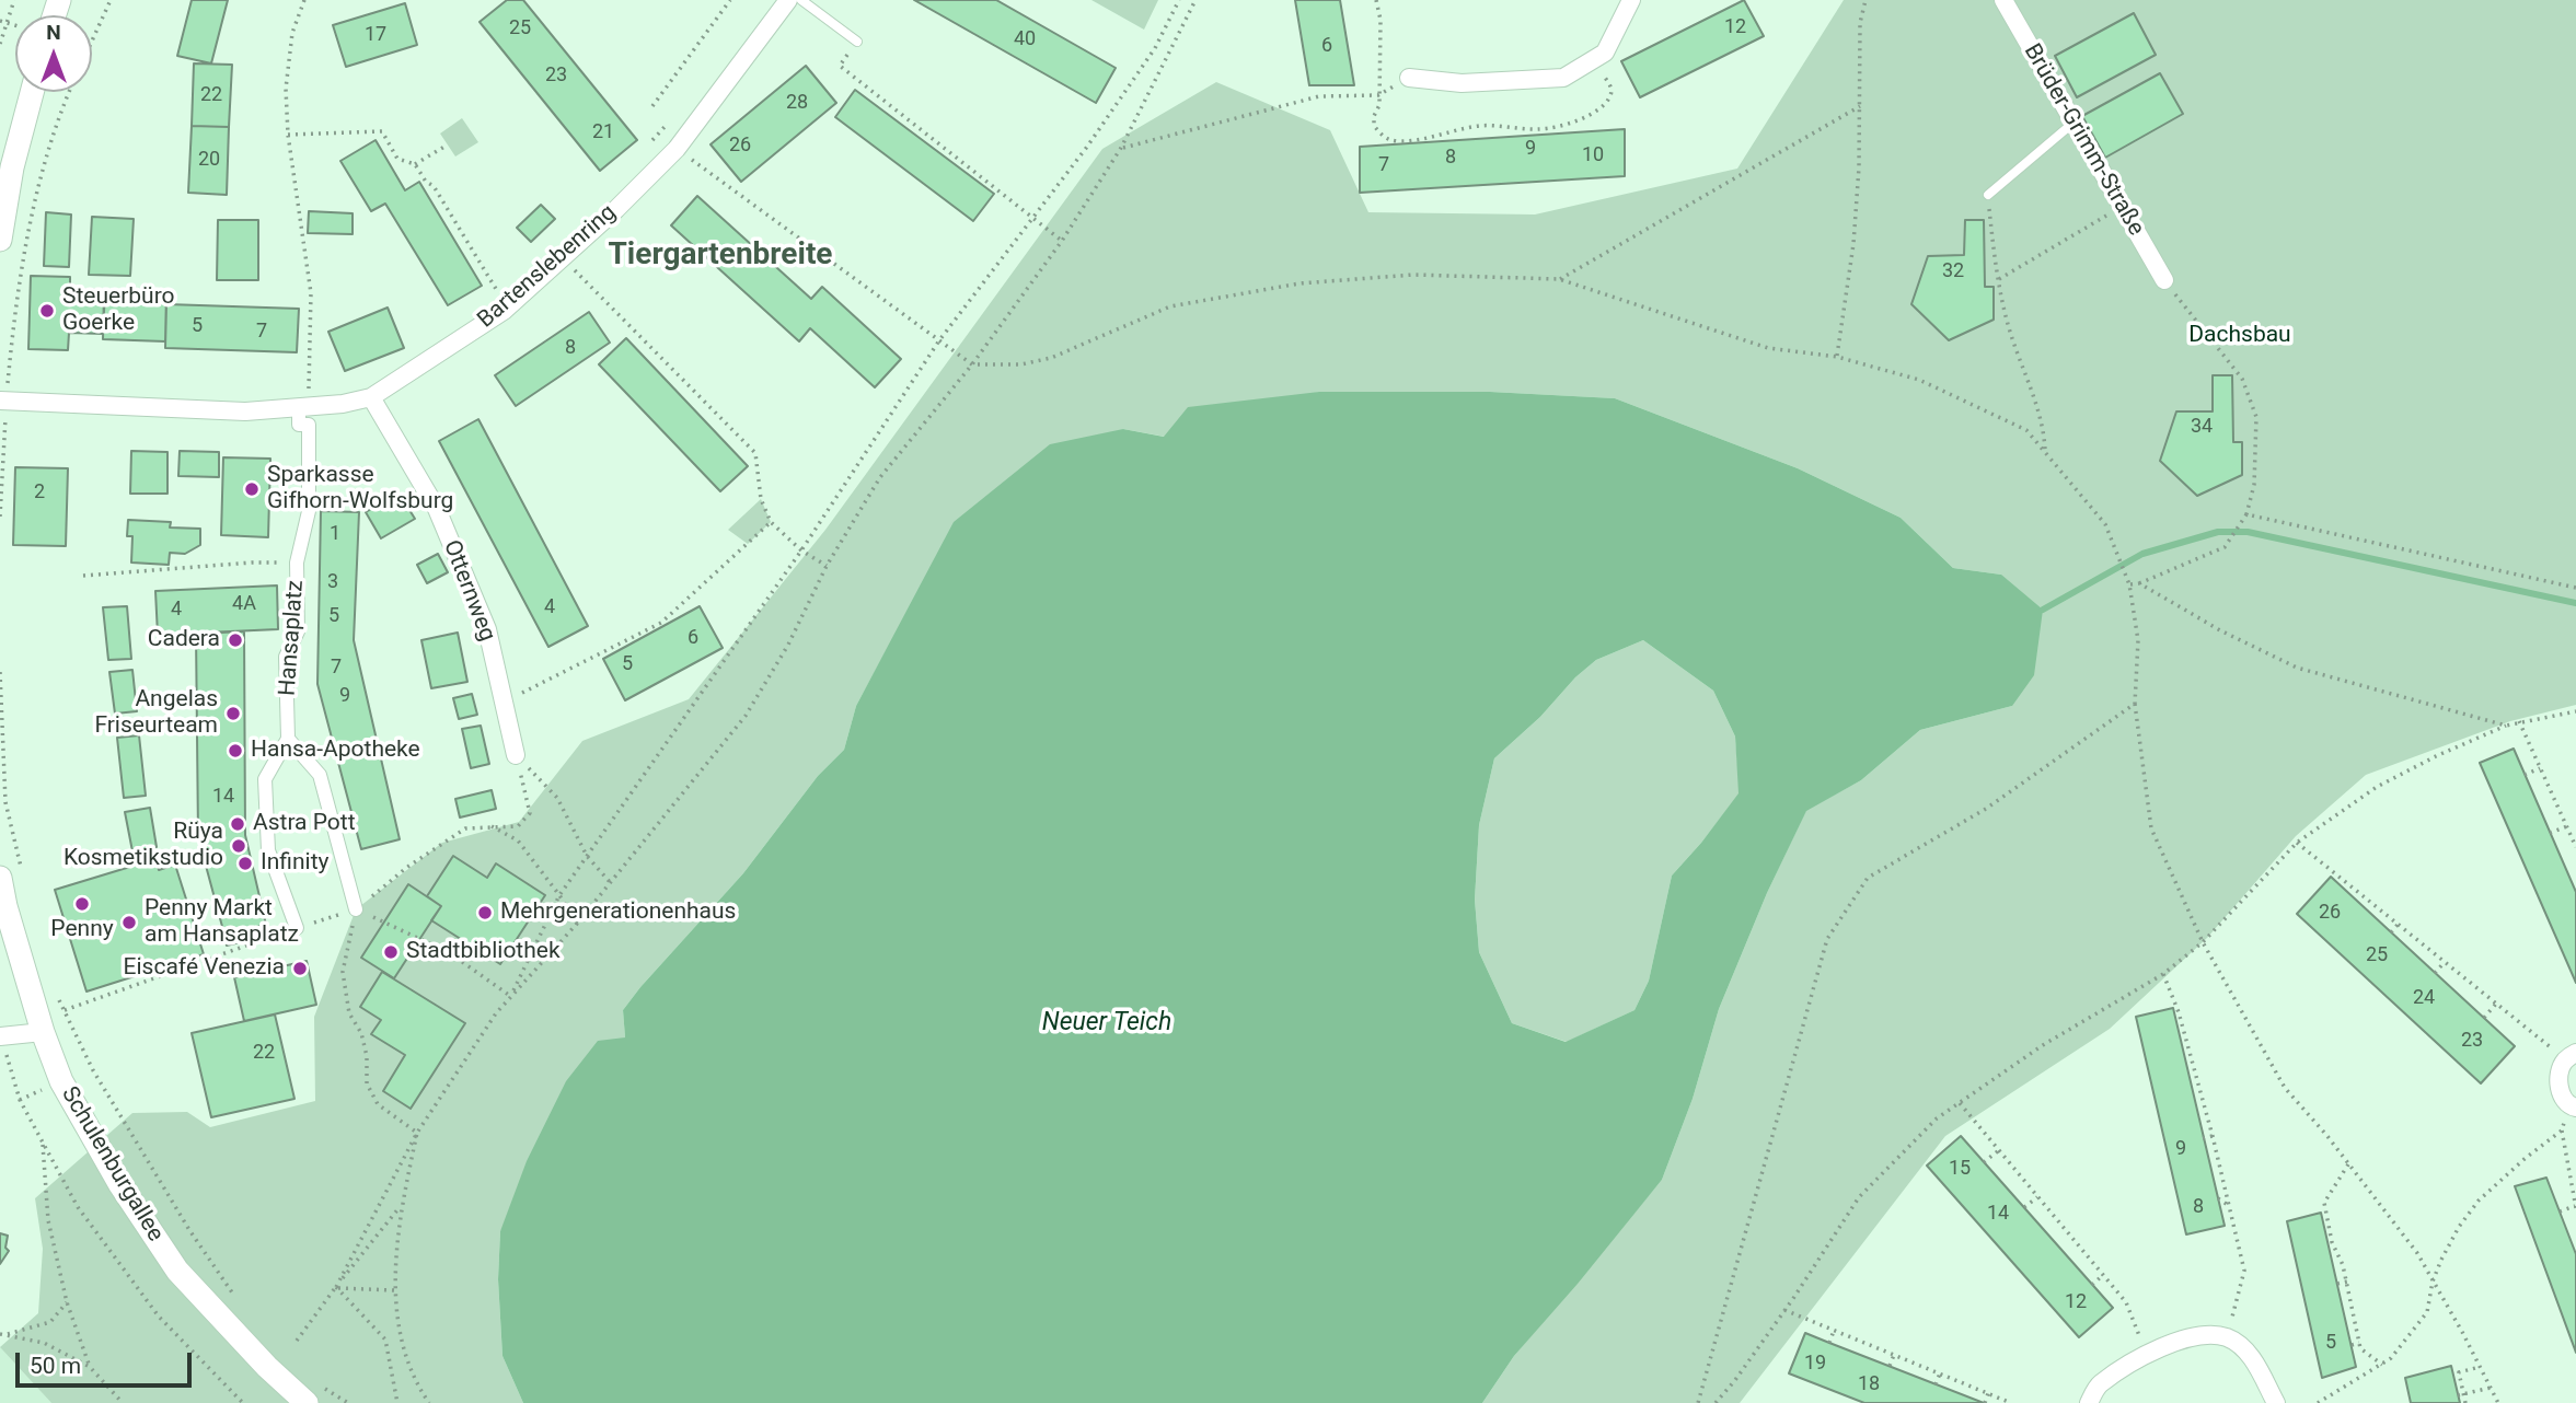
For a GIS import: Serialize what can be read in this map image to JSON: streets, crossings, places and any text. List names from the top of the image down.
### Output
{
  "streets": {
    "street": [
      "Brüder-Grimm-Straße",
      "Bartenslebenring",
      "Otternweg",
      "Hansaplatz",
      "Schulenburgallee"
    ]
  },
  "crossings": [
    ["Bartenslebenring", "Otternweg"],
    ["Bartenslebenring", "Hansaplatz"]
  ],
  "districts": ["Tiergartenbreite"],
  "water": ["Neuer Teich"],
  "parks": ["Dachsbau"],
  "places": [
    "Steuerbüro Goerke",
    "Sparkasse Gifhorn-Wolfsburg",
    "Cadera",
    "Angelas Friseurteam",
    "Hansa-Apotheke",
    "Astra Pott",
    "Rüya Kosmetikstudio",
    "Infinity",
    "Penny",
    "Mehrgenerationenhaus",
    "Penny Markt am Hansaplatz",
    "Stadtbibliothek",
    "Eiscafé Venezia"
  ],
  "house_numbers": [
    "12",
    "25",
    "17",
    "40",
    "6",
    "23",
    "22",
    "28",
    "21",
    "26",
    "9",
    "10",
    "8",
    "20",
    "7",
    "32",
    "5",
    "7",
    "8",
    "34",
    "2",
    "1",
    "3",
    "4A",
    "4",
    "4",
    "5",
    "6",
    "5",
    "7",
    "9",
    "14",
    "26",
    "25",
    "24",
    "23",
    "22",
    "9",
    "15",
    "8",
    "14",
    "12",
    "5",
    "19",
    "18"
  ],
  "scale_bar": "50 m",
  "north": "top"
}
